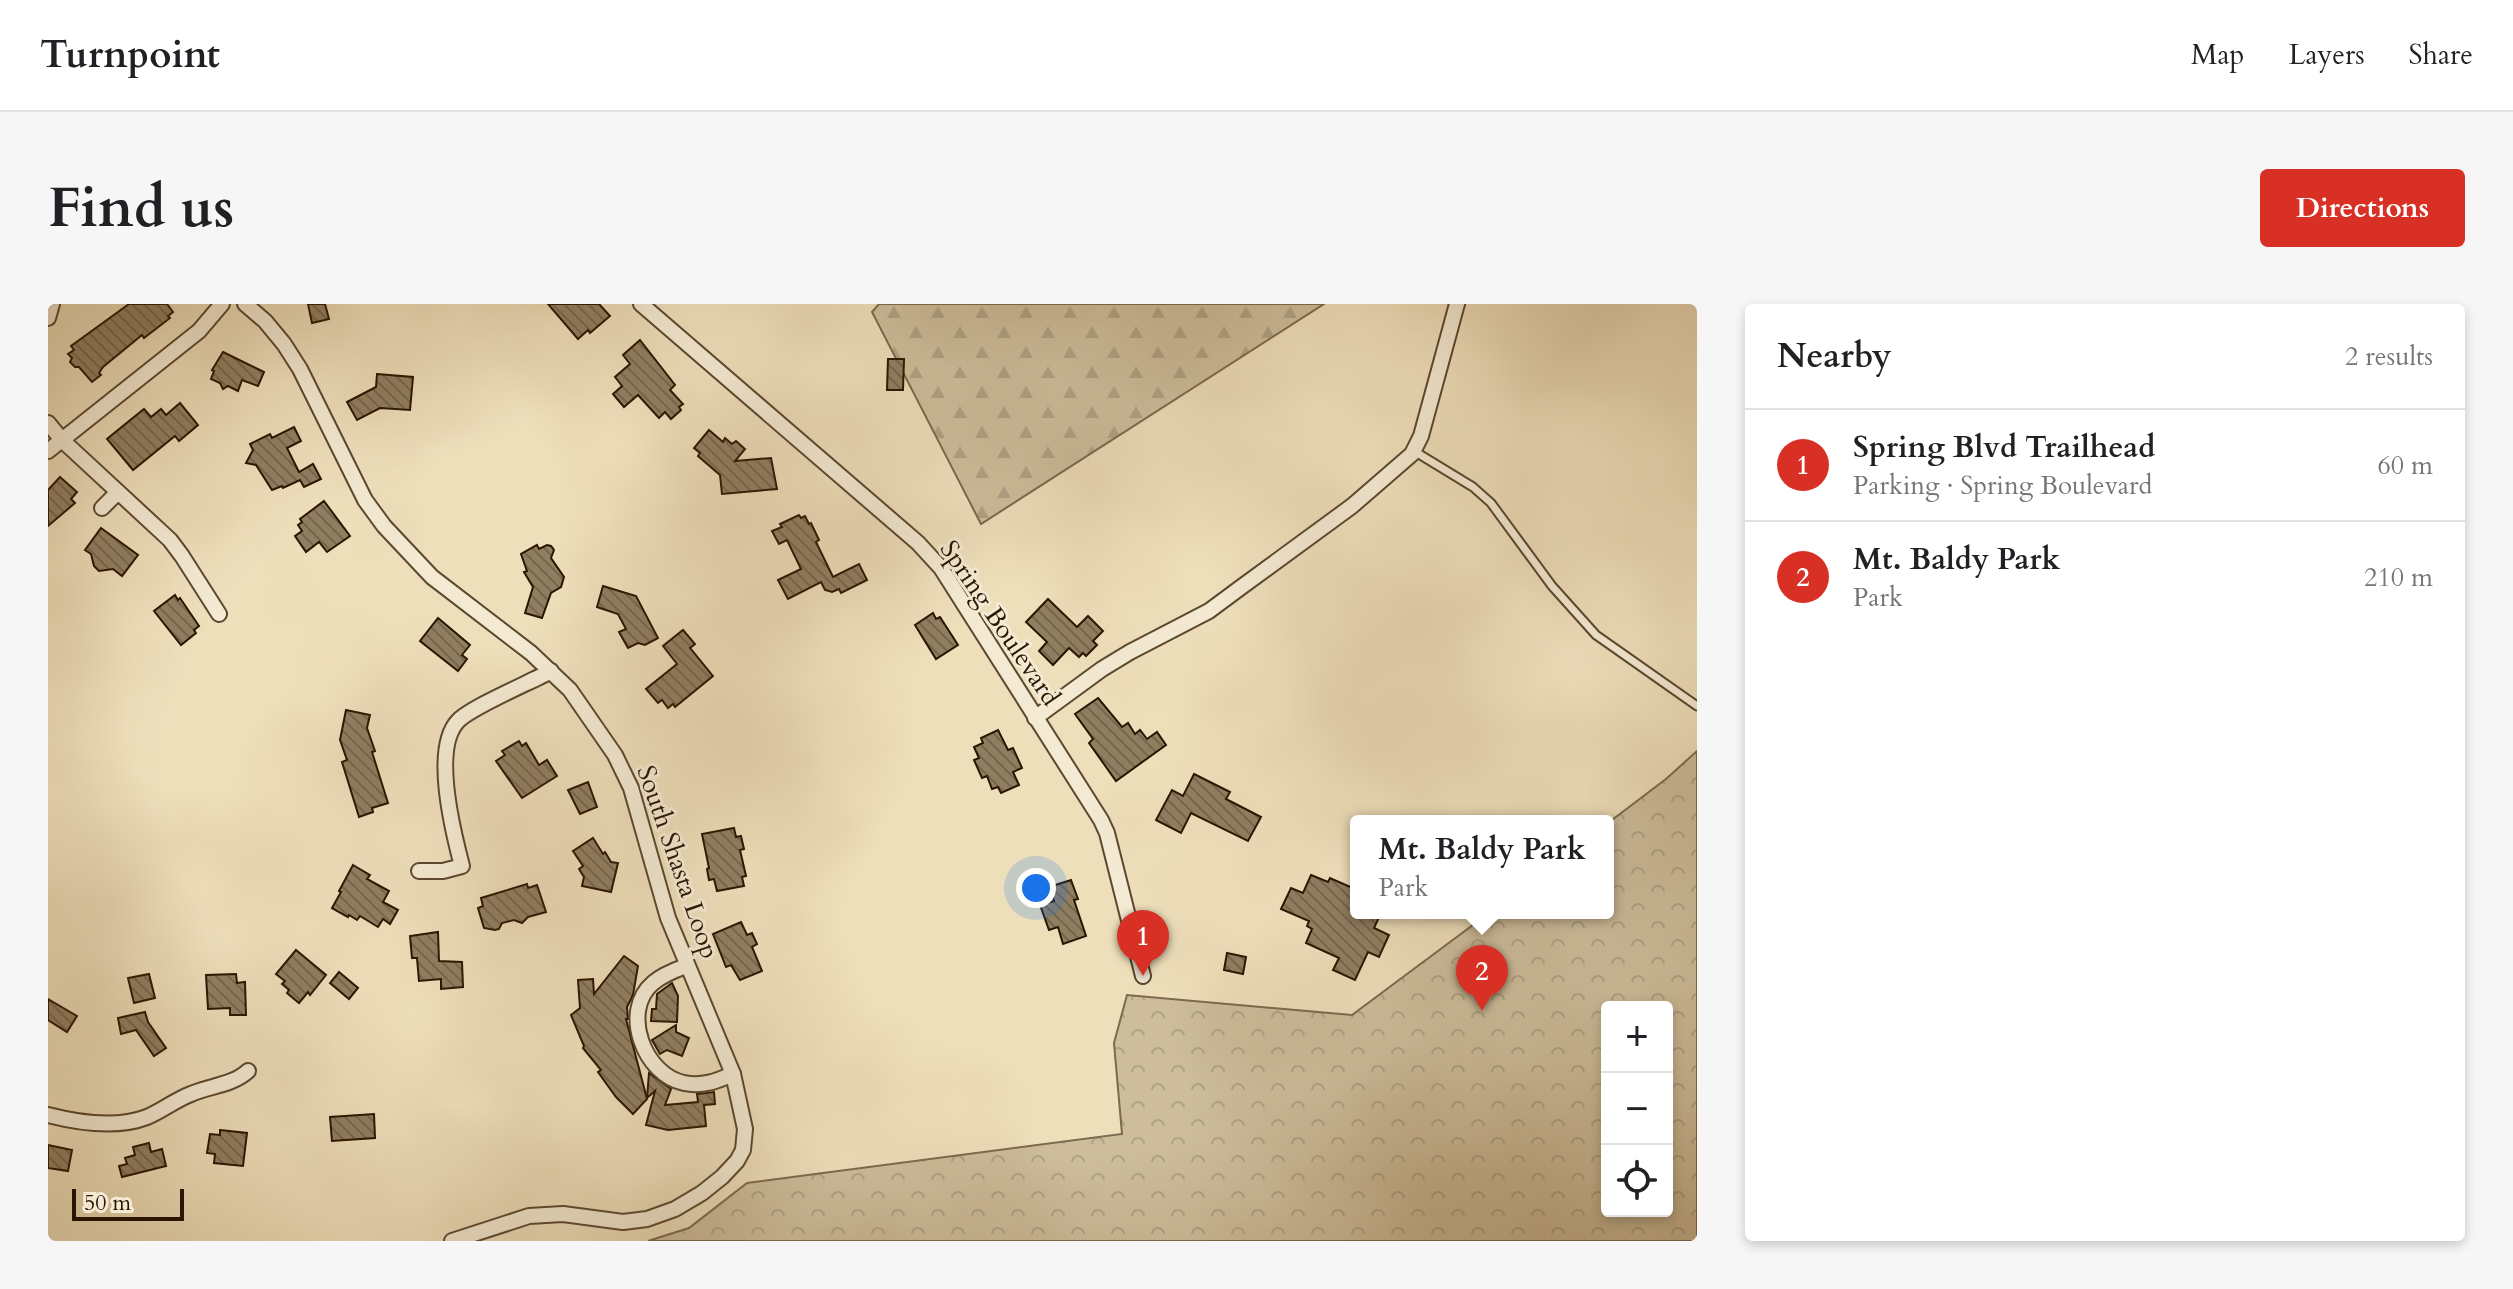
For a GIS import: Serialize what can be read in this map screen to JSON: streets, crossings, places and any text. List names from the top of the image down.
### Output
{
  "streets": {
    "street": ["Spring Boulevard", "South Shasta Loop"]
  },
  "scale_bar": "50 m",
  "page": {
    "header": "Turnpoint",
    "nav": ["Map", "Layers", "Share"],
    "buttons": "Directions",
    "title": "Find us",
    "heading": ["Nearby", "2 results"],
    "list": [
      {
        "mark": "1",
        "name": "Spring Blvd Trailhead",
        "note": "Parking · Spring Boulevard",
        "value": "60 m"
      },
      {
        "mark": "2",
        "name": "Mt. Baldy Park",
        "note": "Park",
        "value": "210 m"
      }
    ],
    "popup": ["Mt. Baldy Park", "Park"],
    "pins": ["1", "2"],
    "map_buttons": ["+", "−"],
    "scale": "50 m"
  }
}
